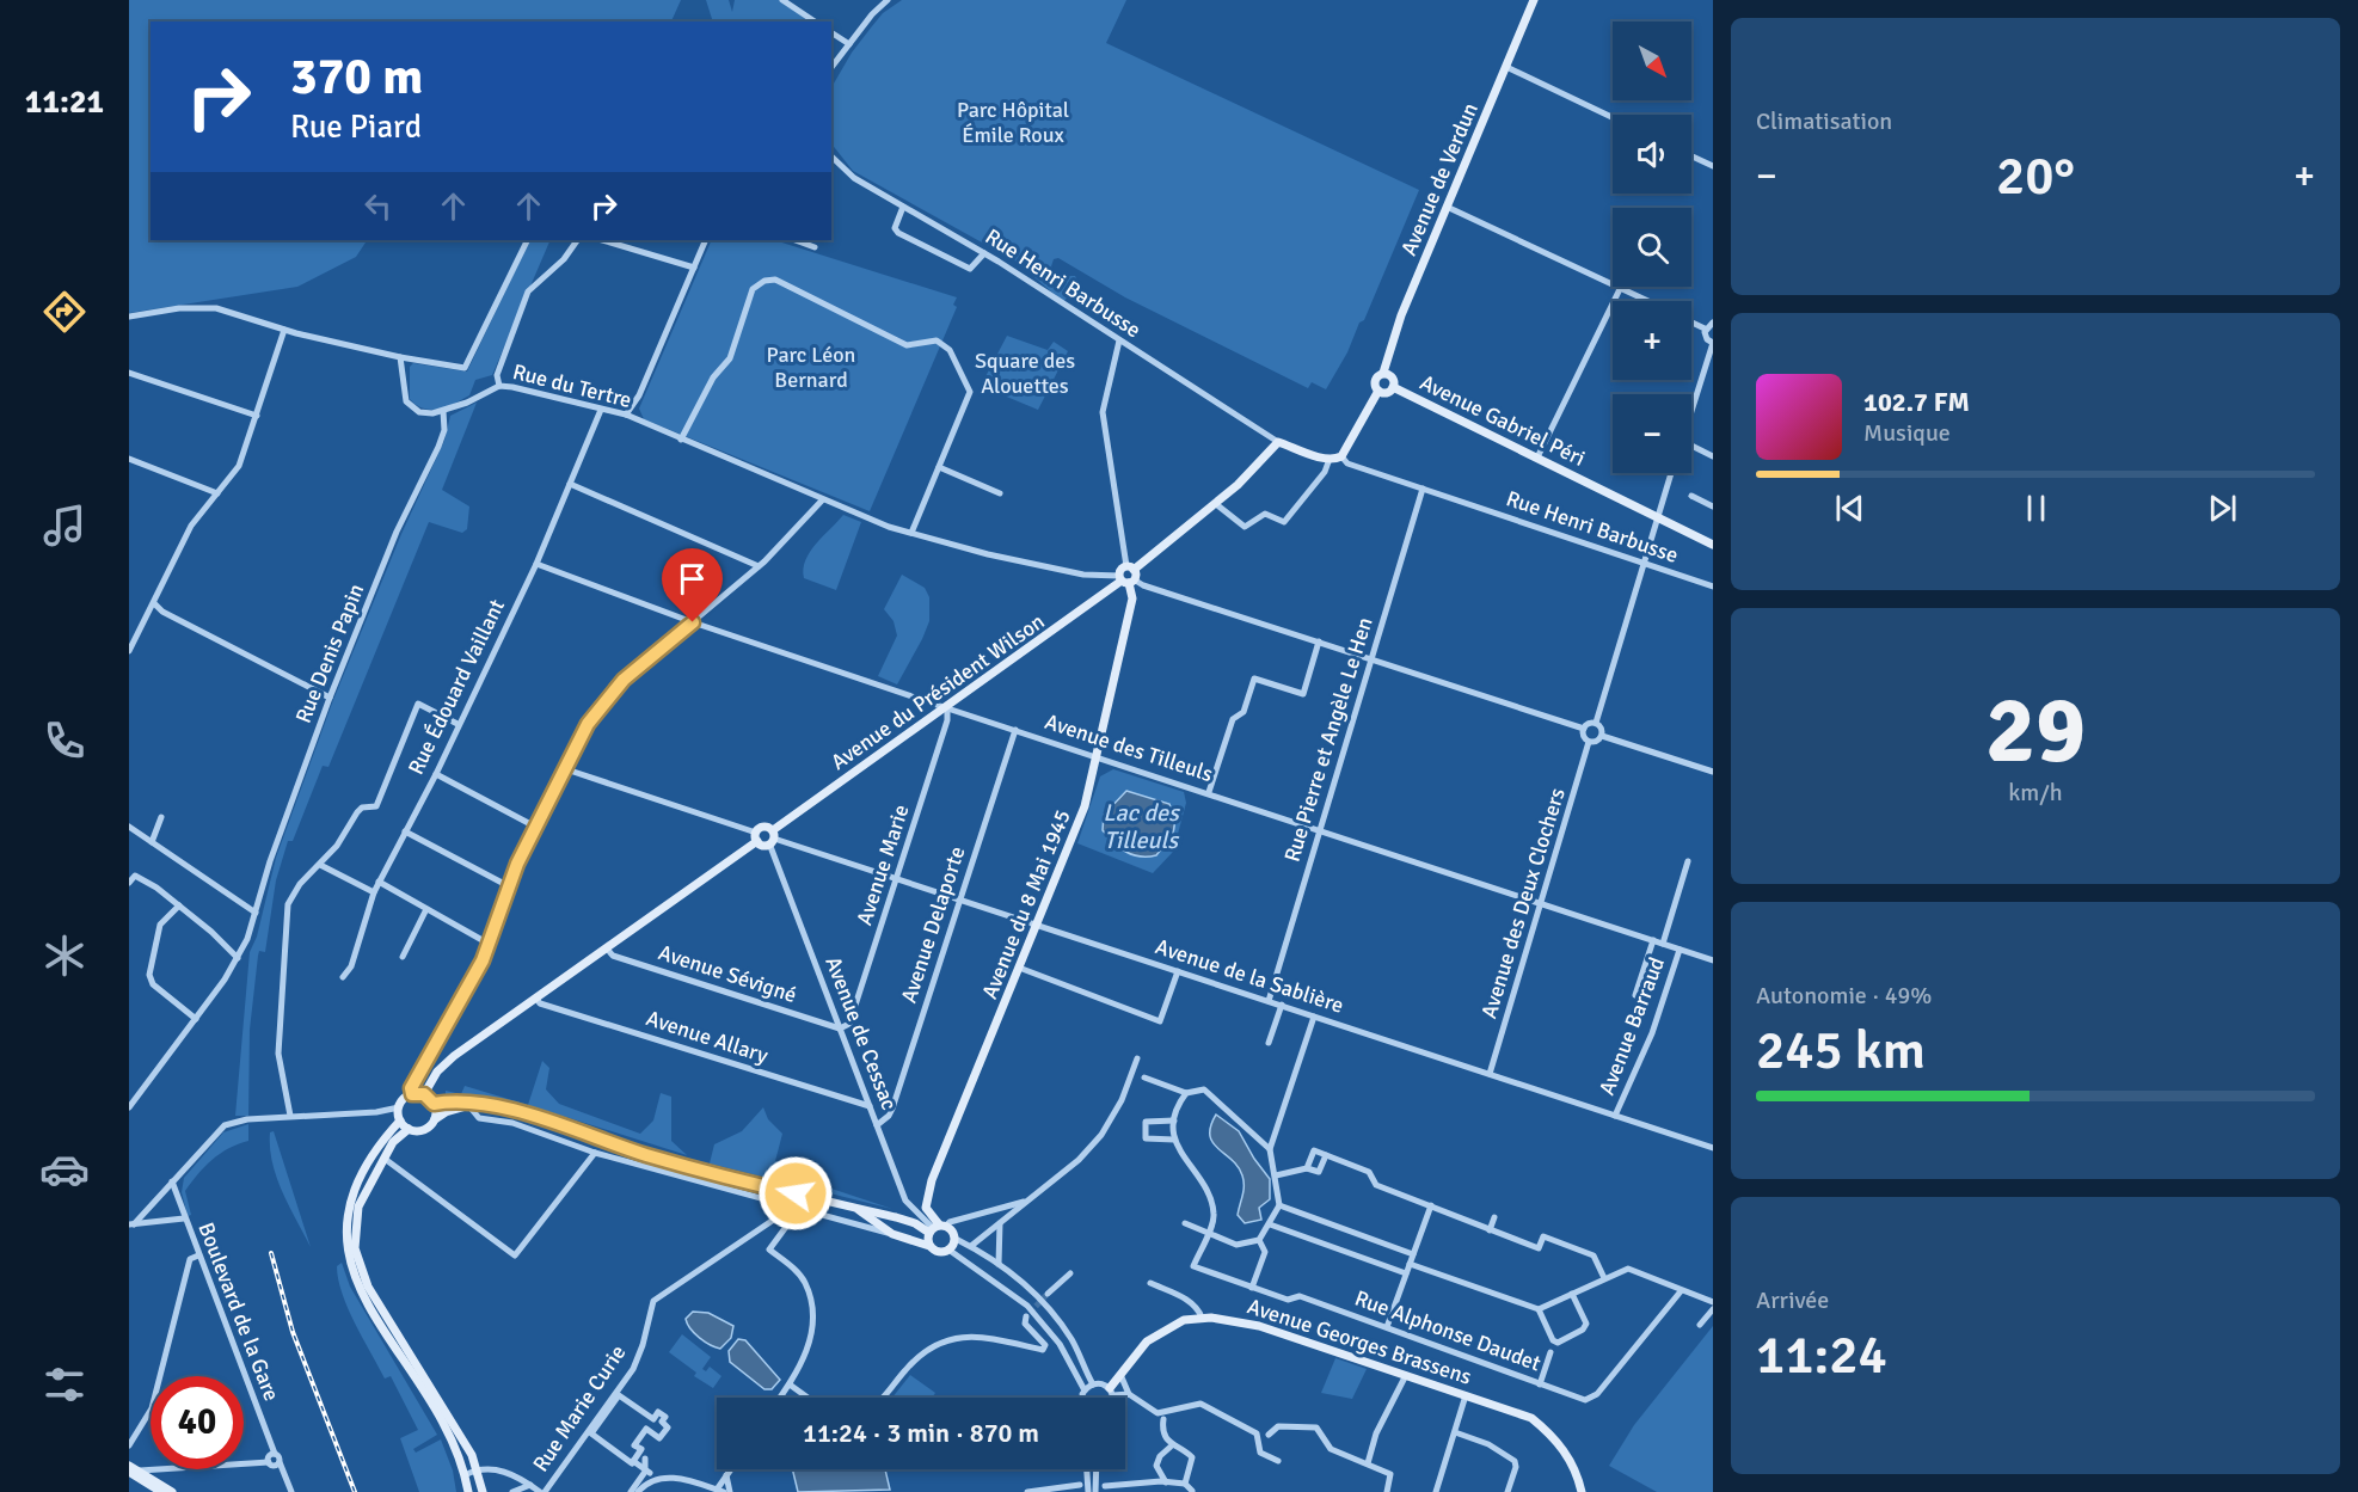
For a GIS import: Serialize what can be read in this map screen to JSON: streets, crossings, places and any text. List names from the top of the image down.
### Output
{
  "streets": {
    "street": [
      "Avenue de Verdun",
      "Rue Henri Barbusse",
      "Rue du Tertre",
      "Avenue Gabriel Péri",
      "Rue Denis Papin",
      "Rue Édouard Vaillant",
      "Avenue du Président Wilson",
      "Rue Pierre et Angèle Le Hen",
      "Avenue des Tilleuls",
      "Avenue Marie",
      "Avenue des Deux Clochers",
      "Avenue du 8 Mai 1945",
      "Avenue Delaporte",
      "Avenue Sévigné",
      "Avenue de la Sablière",
      "Avenue Barraud",
      "Avenue de Cessac",
      "Avenue Allary",
      "Boulevard de la Gare",
      "Rue Alphonse Daudet",
      "Avenue Georges Brassens",
      "Rue Marie Curie"
    ]
  },
  "crossings": [
    ["Avenue de Verdun", "Avenue Gabriel Péri"],
    ["Rue Henri Barbusse", "Avenue du Président Wilson"],
    ["Rue Henri Barbusse", "Rue Pierre et Angèle Le Hen"],
    ["Rue du Tertre", "Rue Denis Papin"],
    ["Rue du Tertre", "Rue Édouard Vaillant"],
    ["Rue du Tertre", "Avenue du Président Wilson"],
    ["Rue du Tertre", "Avenue du 8 Mai 1945"],
    ["Rue Édouard Vaillant", "Avenue des Tilleuls"],
    ["Avenue du Président Wilson", "Avenue des Tilleuls"],
    ["Avenue du Président Wilson", "Avenue Marie"],
    ["Avenue du Président Wilson", "Avenue du 8 Mai 1945"],
    ["Avenue du Président Wilson", "Avenue de la Sablière"],
    ["Avenue du Président Wilson", "Avenue de Cessac"],
    ["Rue Pierre et Angèle Le Hen", "Avenue des Tilleuls"],
    ["Rue Pierre et Angèle Le Hen", "Avenue de la Sablière"],
    ["Avenue des Tilleuls", "Avenue Marie"],
    ["Avenue des Tilleuls", "Avenue des Deux Clochers"],
    ["Avenue des Tilleuls", "Avenue du 8 Mai 1945"],
    ["Avenue des Tilleuls", "Avenue Delaporte"],
    ["Avenue des Tilleuls", "Avenue Barraud"],
    ["Avenue Marie", "Avenue Sévigné"],
    ["Avenue Marie", "Avenue de la Sablière"],
    ["Avenue Marie", "Avenue de Cessac"],
    ["Avenue des Deux Clochers", "Avenue de la Sablière"],
    ["Avenue du 8 Mai 1945", "Avenue de la Sablière"],
    ["Avenue du 8 Mai 1945", "Avenue de Cessac"],
    ["Avenue Delaporte", "Avenue de la Sablière"],
    ["Avenue Delaporte", "Avenue de Cessac"],
    ["Avenue Sévigné", "Avenue de Cessac"],
    ["Avenue de la Sablière", "Avenue Barraud"],
    ["Avenue de la Sablière", "Avenue de Cessac"],
    ["Avenue de Cessac", "Avenue Allary"]
  ],
  "water": ["Lac des Tilleuls"],
  "parks": ["Parc Hôpital Émile Roux", "Parc Léon Bernard", "Square des Alouettes"],
  "north": "bottom right",
  "page": {
    "tabs": "11:21",
    "tile": [
      "Climatisation",
      ["29", "km/h"],
      ["Autonomie · 49%", "245 km"],
      ["Arrivée", "11:24"]
    ],
    "map_buttons": ["+", "−"],
    "turn": ["370 m", "Rue Piard"],
    "heat": ["−", "20°", "+"],
    "song": ["102.7 FM", "Musique"],
    "limit": "40",
    "trip": "11:24 · 3 min · 870 m"
  }
}
